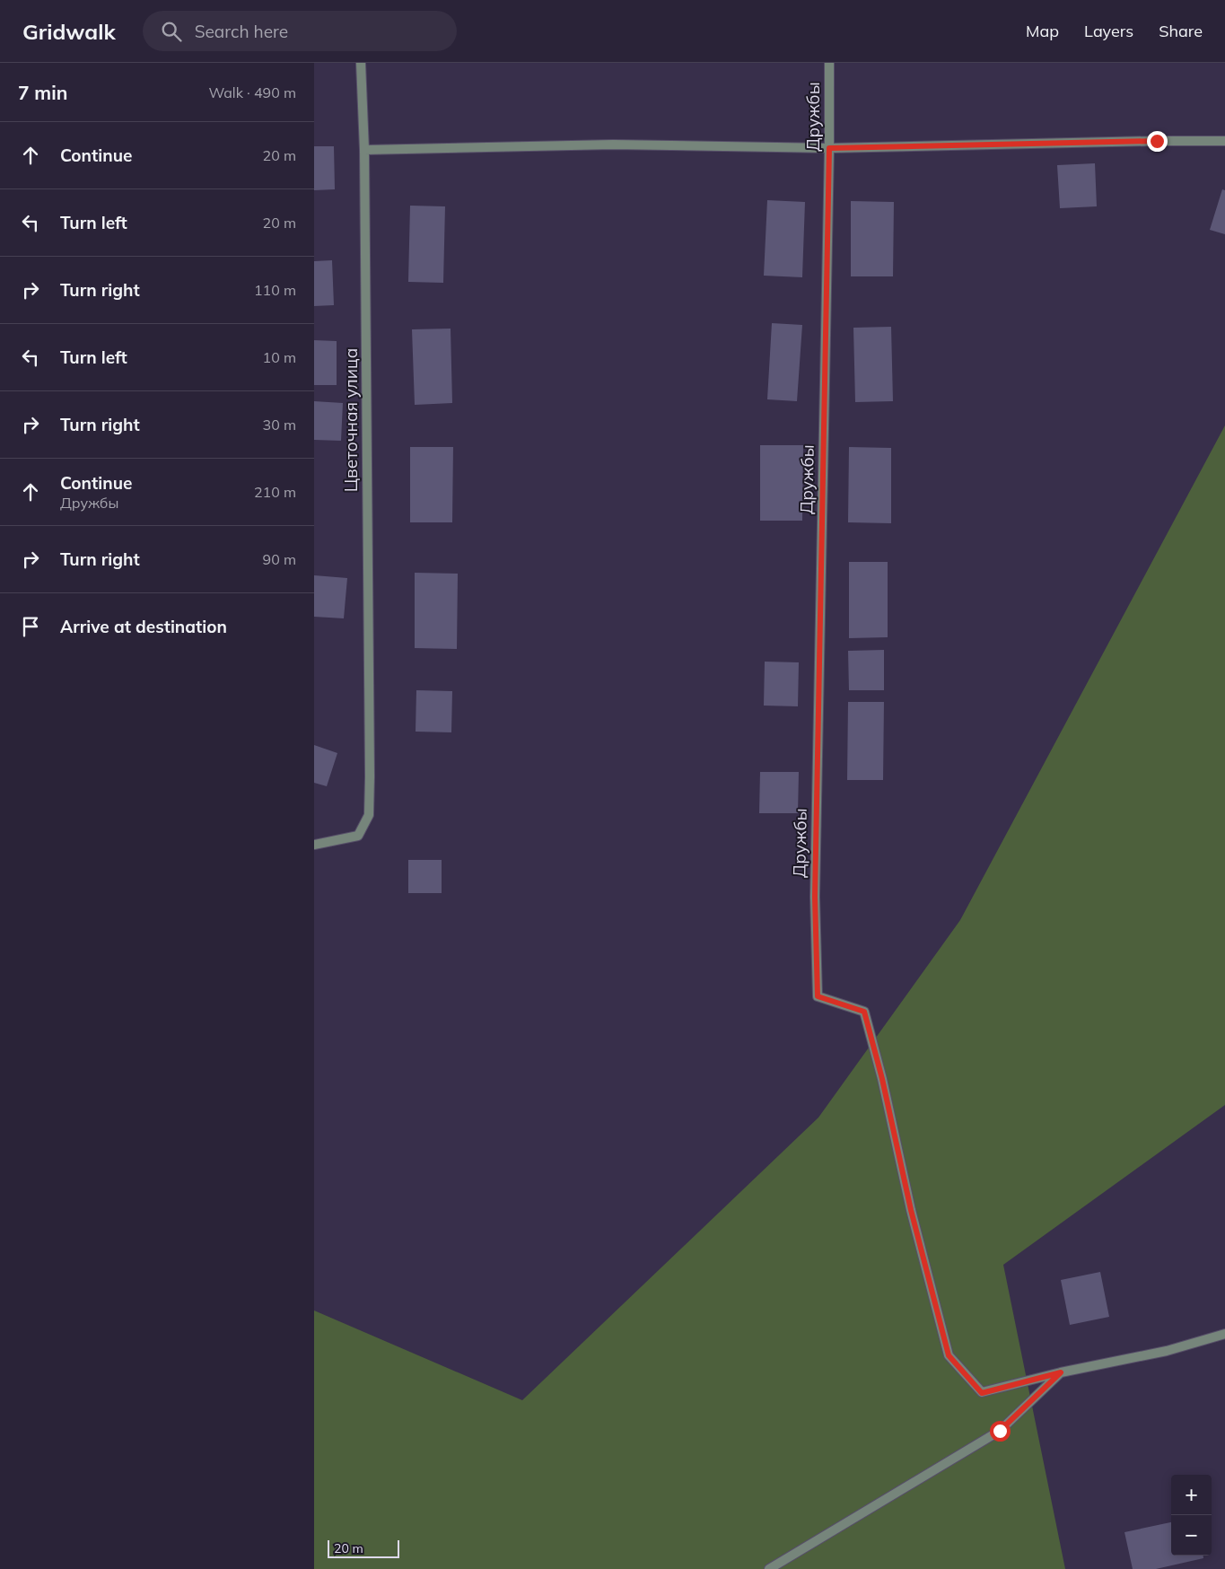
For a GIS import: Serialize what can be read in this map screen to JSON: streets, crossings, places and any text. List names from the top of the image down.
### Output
{
  "streets": {
    "street": ["Дружбы", "Цветочная улица"]
  },
  "scale_bar": "20 m",
  "page": {
    "header": "Gridwalk",
    "search": "Search here",
    "nav": ["Map", "Layers", "Share"],
    "heading": ["7 min", "Walk · 490 m"],
    "list": [
      ["Continue", "20 m"],
      ["Turn left", "20 m"],
      ["Turn right", "110 m"],
      ["Turn left", "10 m"],
      ["Turn right", "30 m"],
      ["Continue", "Дружбы", "210 m"],
      ["Turn right", "90 m"],
      "Arrive at destination"
    ],
    "map_buttons": ["+", "−"],
    "scale": "20 m"
  }
}
